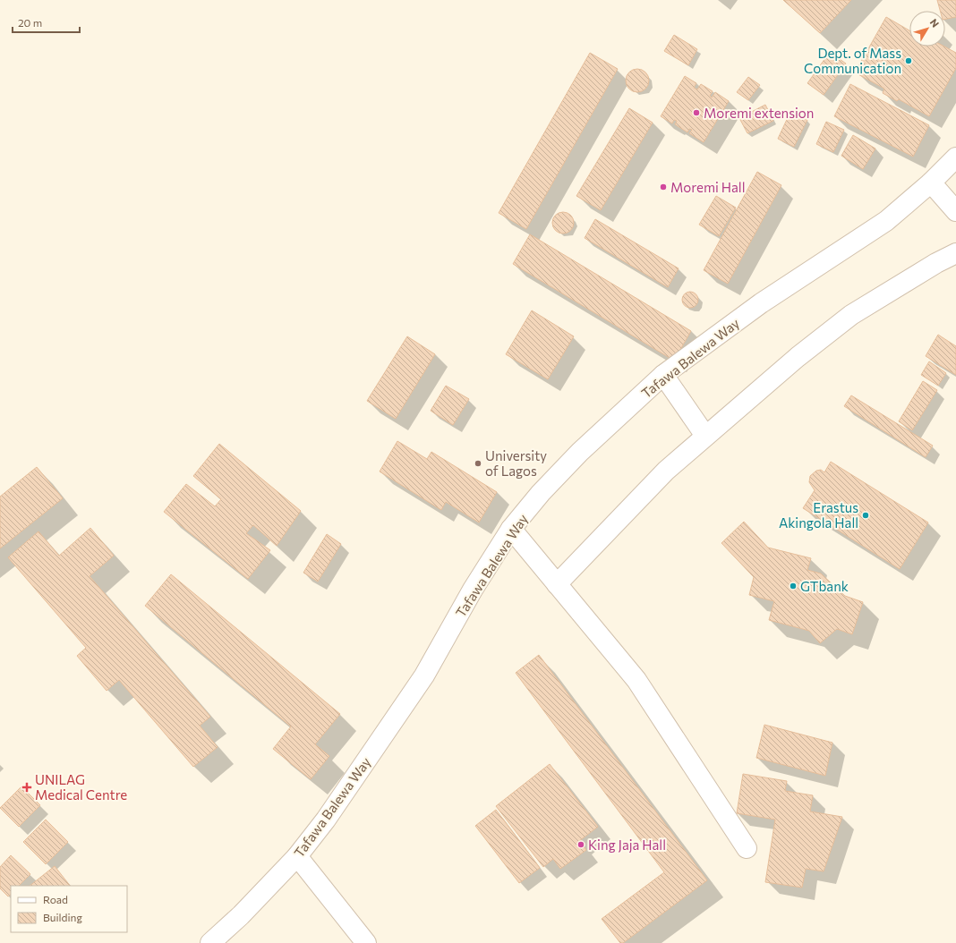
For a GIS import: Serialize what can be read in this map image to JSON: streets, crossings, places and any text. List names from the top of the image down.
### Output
{
  "streets": {
    "street": ["Tafawa Balewa Way"]
  },
  "places": {
    "other": [
      "Dept. of Mass Communication",
      "Moremi extension",
      "Moremi Hall",
      "University of Lagos",
      "Erastus Akingola Hall",
      "GTbank",
      "King Jaja Hall"
    ],
    "health": ["UNILAG Medical Centre"]
  },
  "legend": ["Road", "Building"],
  "scale_bar": "20 m",
  "north": "top right"
}
